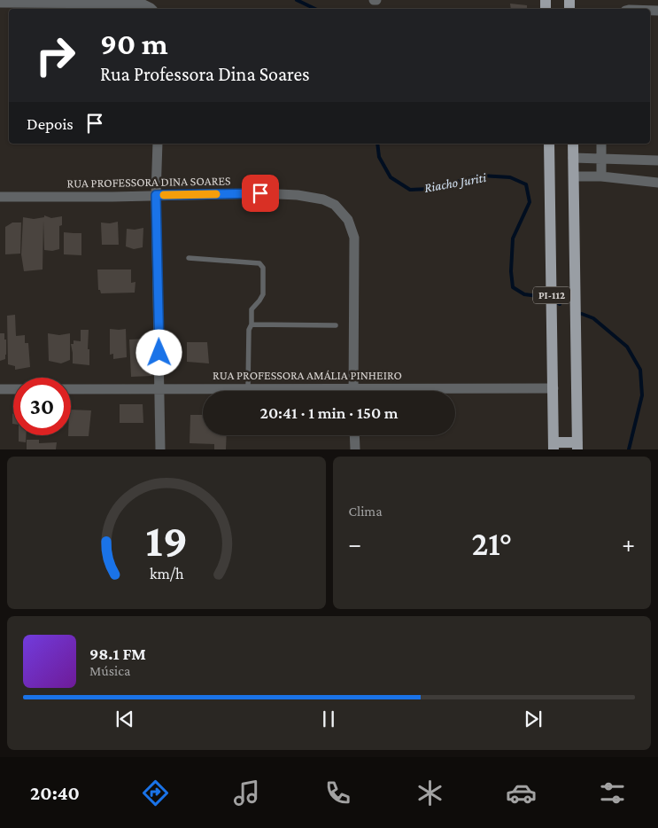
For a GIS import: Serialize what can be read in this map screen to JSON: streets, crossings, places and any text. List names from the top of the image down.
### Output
{
  "streets": {
    "main road": ["PI-112"],
    "street": ["RUA PROFESSORA DINA SOARES", "RUA PROFESSORA AMÁLIA PINHEIRO"]
  },
  "crossings": [
    ["RUA PROFESSORA DINA SOARES", "RUA PROFESSORA AMÁLIA PINHEIRO"],
    ["PI-112", "RUA PROFESSORA AMÁLIA PINHEIRO"]
  ],
  "water": ["Riacho Juriti"],
  "page": {
    "turn": ["90 m", "Rua Professora Dina Soares"],
    "then": "Depois",
    "limit": "30",
    "trip": "20:41 · 1 min · 150 m",
    "tile": "Clima",
    "heat": ["−", "21°", "+"],
    "song": ["98.1 FM", "Música"],
    "tabs": "20:40",
    "gauge": ["19", "km/h"]
  }
}
